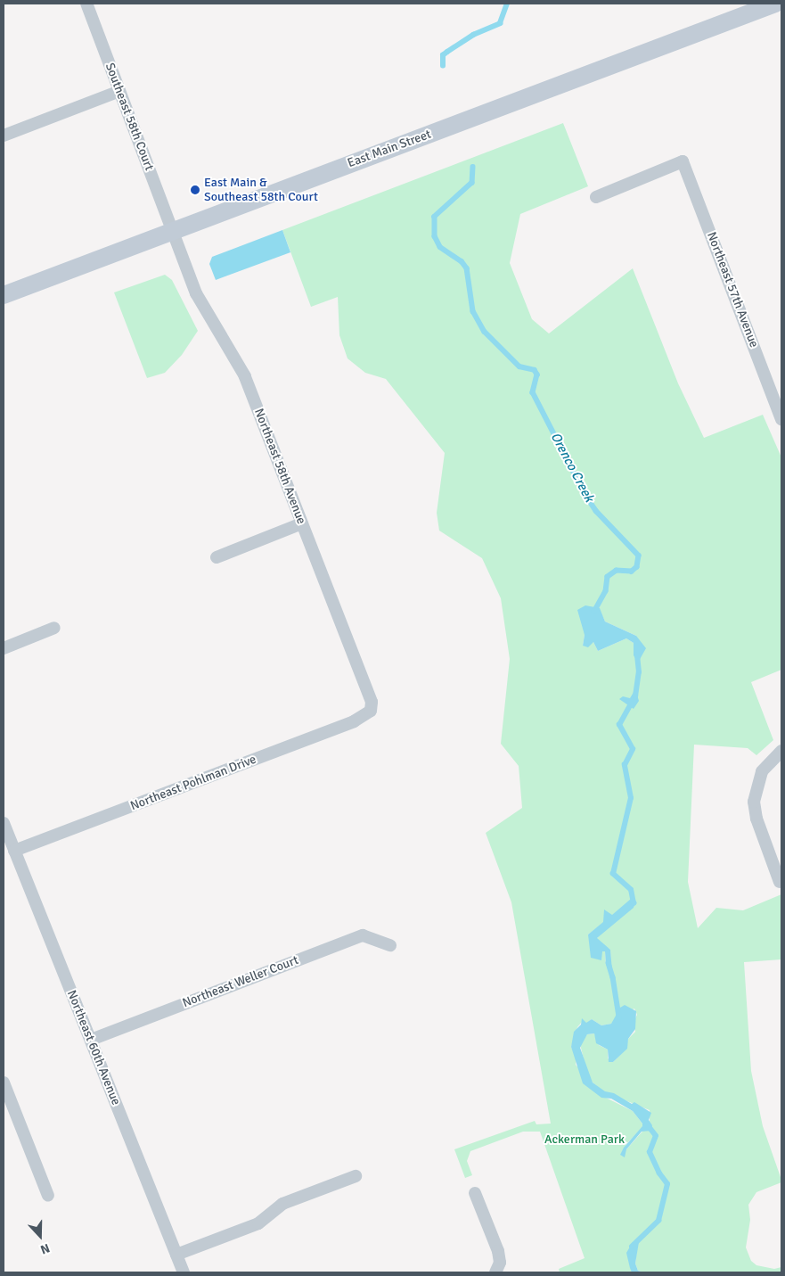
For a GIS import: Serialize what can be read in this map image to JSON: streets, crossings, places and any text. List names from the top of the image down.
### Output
{
  "streets": {
    "main road": ["East Main Street"],
    "street": [
      "Southeast 58th Court",
      "Northeast 57th Avenue",
      "Northeast 58th Avenue",
      "Northeast Pohlman Drive",
      "Northeast Weller Court",
      "Northeast 60th Avenue"
    ]
  },
  "crossings": [
    ["Southeast 58th Court", "East Main Street"],
    ["Southeast 58th Court", "Northeast 58th Avenue"],
    ["East Main Street", "Northeast 58th Avenue"],
    ["Northeast 58th Avenue", "Northeast Pohlman Drive"],
    ["Northeast Pohlman Drive", "Northeast 60th Avenue"],
    ["Northeast Weller Court", "Northeast 60th Avenue"]
  ],
  "water": ["Orenco Creek"],
  "parks": ["Ackerman Park"],
  "places": ["East Main & Southeast 58th Court"],
  "north": "bottom"
}
